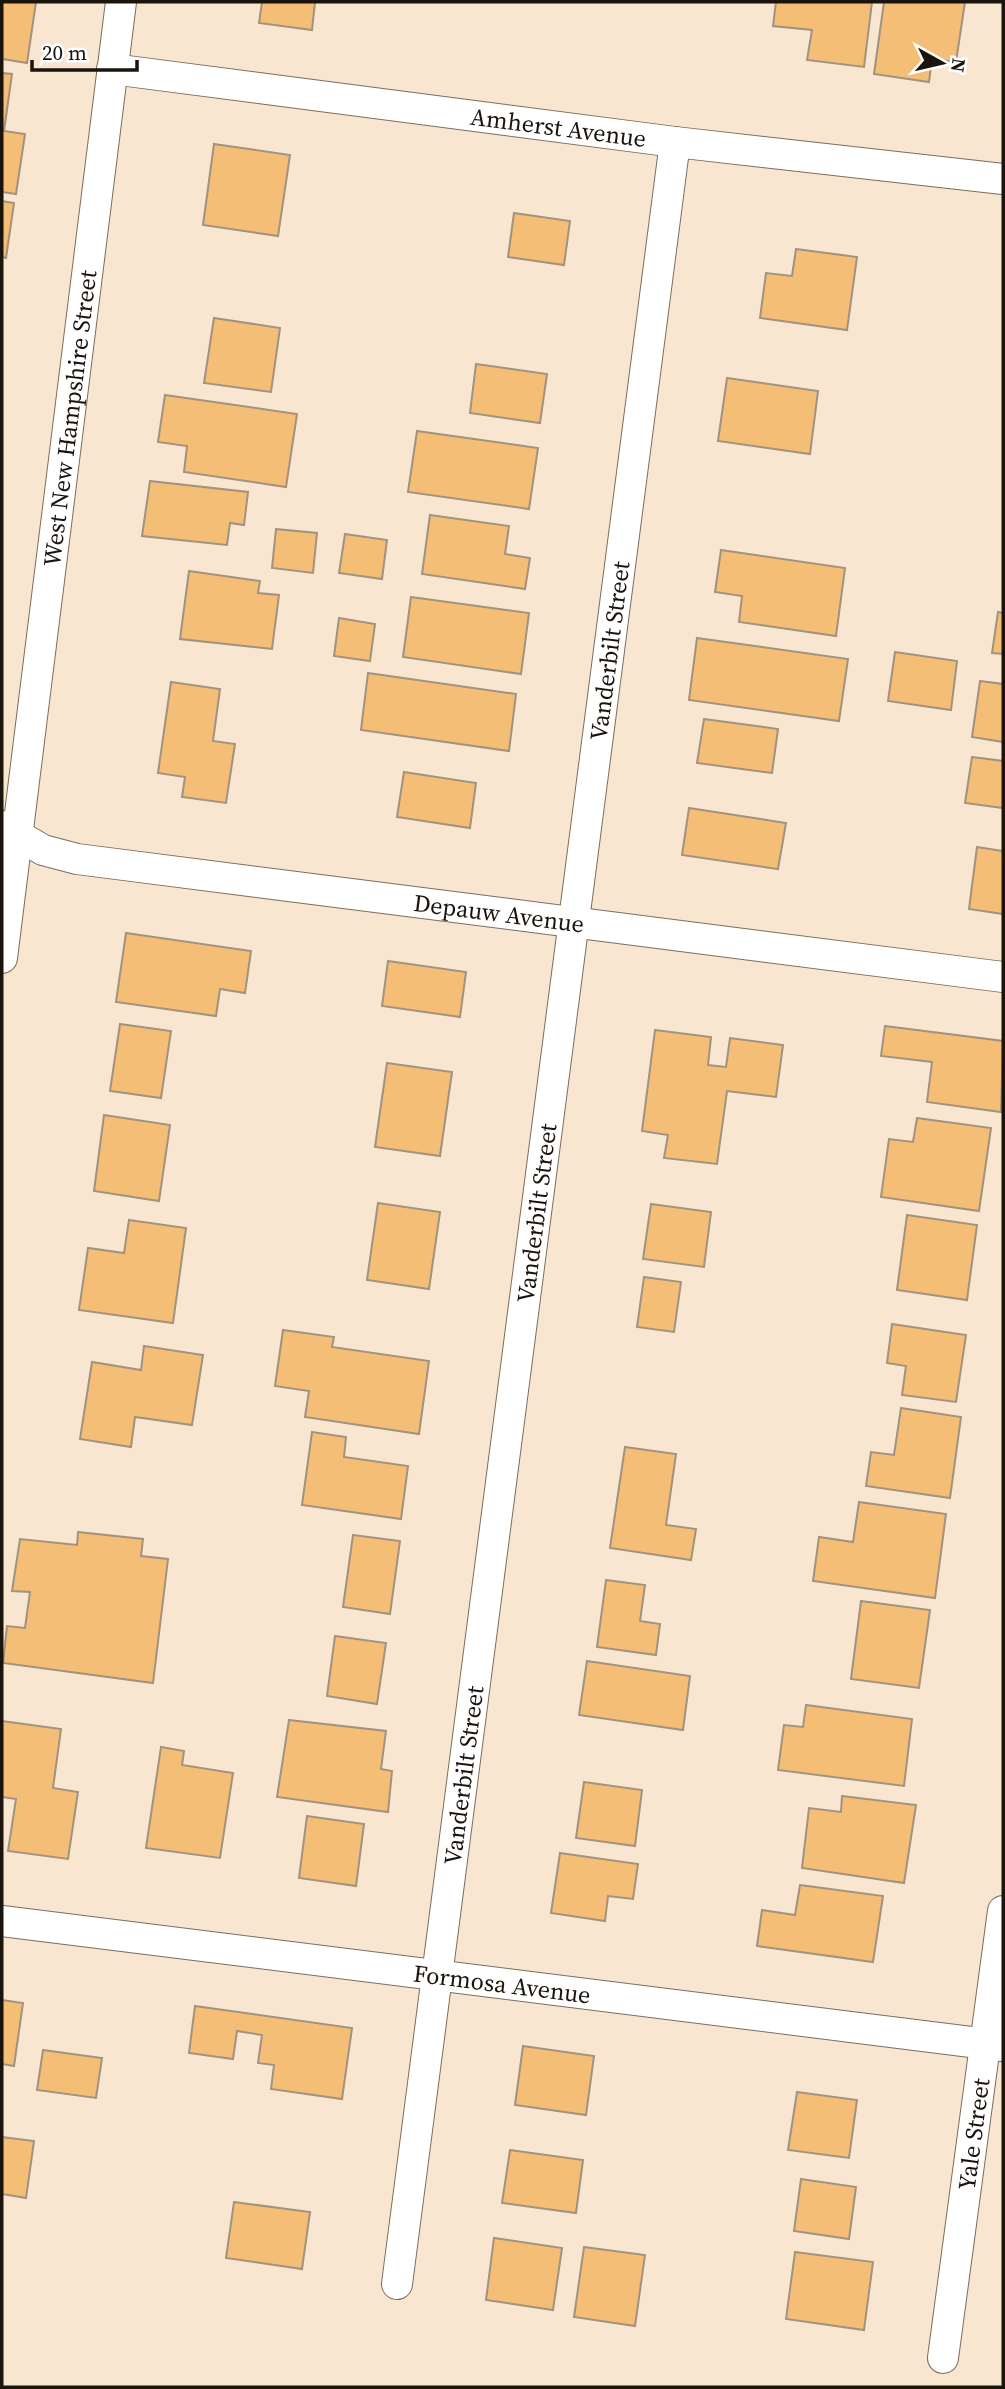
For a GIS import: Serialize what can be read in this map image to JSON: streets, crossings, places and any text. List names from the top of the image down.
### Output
{
  "streets": {
    "street": [
      "Amherst Avenue",
      "West New Hampshire Street",
      "Vanderbilt Street",
      "Depauw Avenue",
      "Formosa Avenue",
      "Yale Street"
    ]
  },
  "crossings": [
    ["Amherst Avenue", "West New Hampshire Street"],
    ["Amherst Avenue", "Vanderbilt Street"],
    ["West New Hampshire Street", "Depauw Avenue"],
    ["Vanderbilt Street", "Depauw Avenue"],
    ["Vanderbilt Street", "Formosa Avenue"],
    ["Formosa Avenue", "Yale Street"]
  ],
  "scale_bar": "20 m",
  "north": "right"
}
